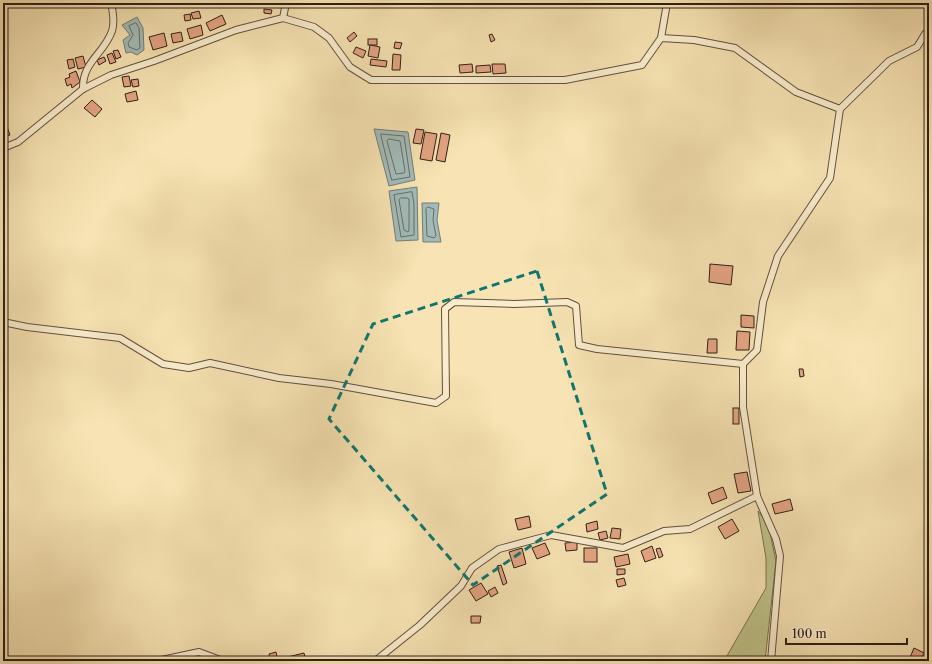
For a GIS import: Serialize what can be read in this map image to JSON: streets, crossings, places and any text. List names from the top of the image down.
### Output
{
  "scale_bar": "100 m"
}
